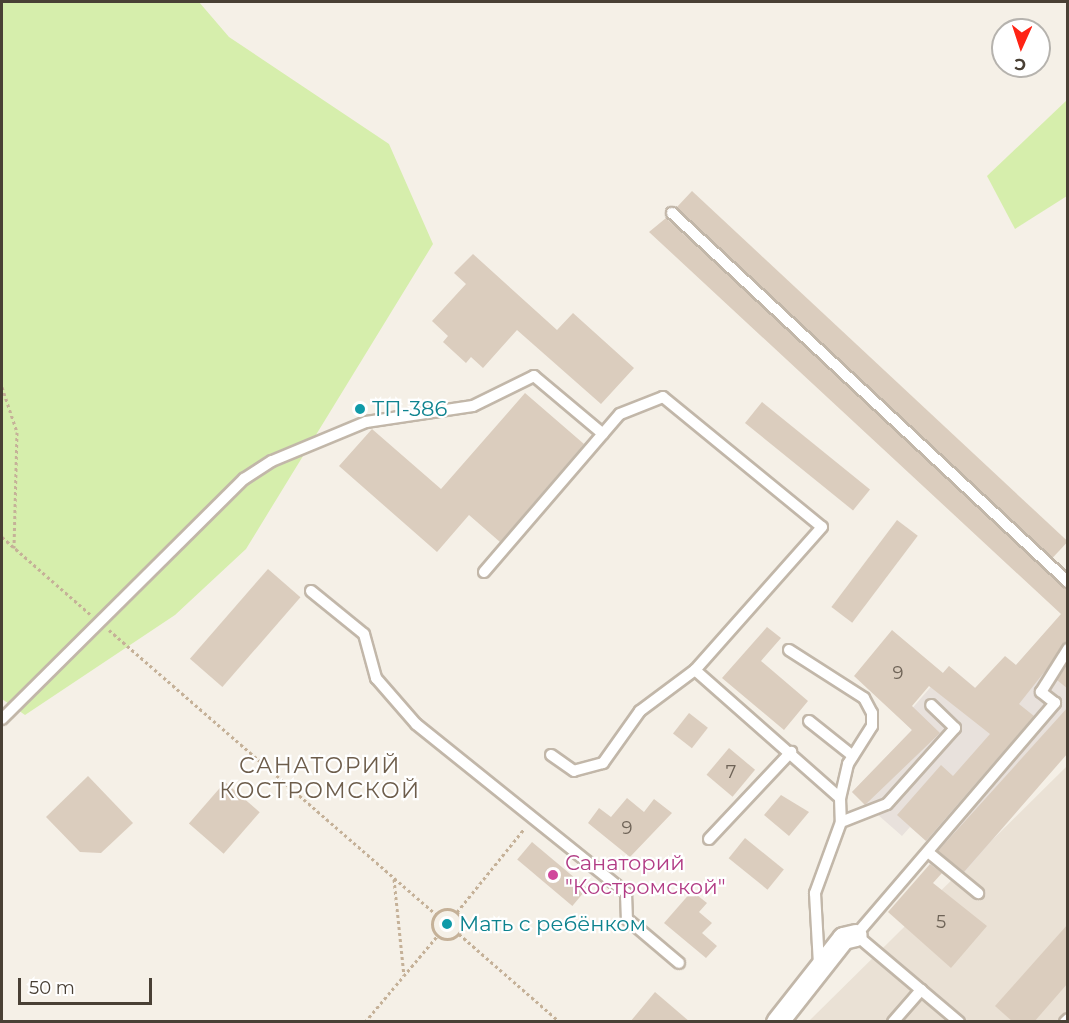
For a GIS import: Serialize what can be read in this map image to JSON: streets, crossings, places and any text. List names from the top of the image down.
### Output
{
  "districts": ["САНАТОРИЙ КОСТРОМСКОЙ"],
  "places": ["ТП-386", "Санаторий \"Костромской\"", "Мать с ребёнком"],
  "house_numbers": [
    "9",
    "7",
    "9",
    "5"
  ],
  "scale_bar": "50 m",
  "north": "bottom"
}
